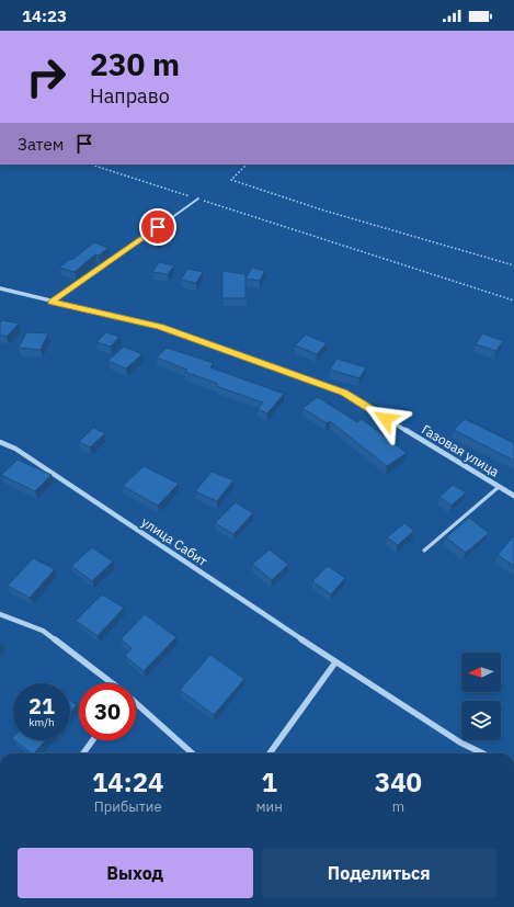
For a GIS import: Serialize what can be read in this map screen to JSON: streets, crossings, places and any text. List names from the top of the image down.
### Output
{
  "streets": {
    "street": ["Газовая улица", "улица Сабит"]
  },
  "north": "left",
  "page": {
    "status": "14:23",
    "turn": ["230 m", "Направо"],
    "then": "Затем",
    "speed": "21 km/h",
    "limit": "30",
    "eta": [
      "14:24",
      "Прибытие",
      "1",
      "мин",
      "340",
      "m"
    ],
    "buttons": ["Выход", "Поделиться"]
  }
}
